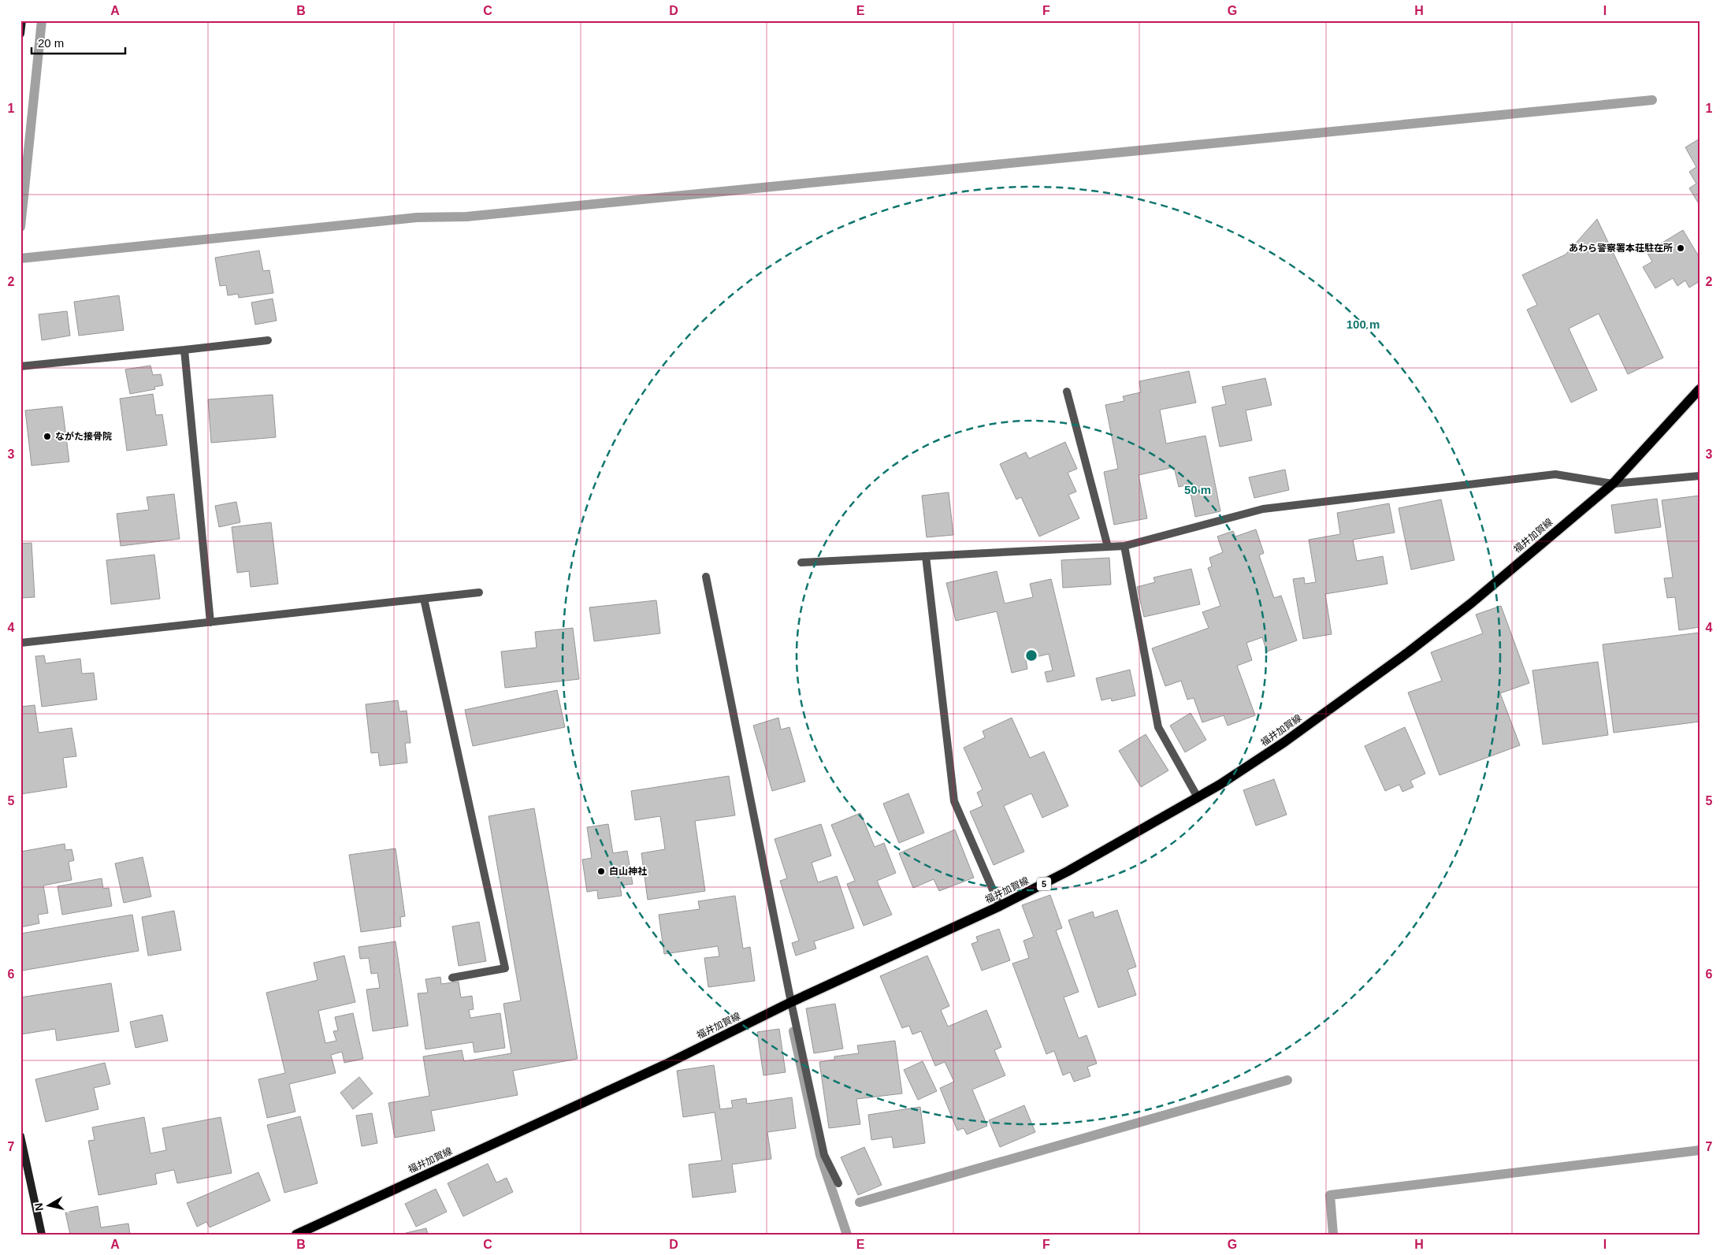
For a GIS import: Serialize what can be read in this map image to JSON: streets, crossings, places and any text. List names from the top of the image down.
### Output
{
  "streets": {
    "main road": ["福井加賀線", "5"]
  },
  "places": ["あわら警察署本荘駐在所", "ながた接骨院", "白山神社"],
  "scale_bar": "20 m",
  "north": "left",
  "grid": {
    "columns": [
      "A",
      "B",
      "C",
      "D",
      "E",
      "F",
      "G",
      "H",
      "I"
    ],
    "rows": [
      "1",
      "2",
      "3",
      "4",
      "5",
      "6",
      "7"
    ]
  },
  "rings": ["100 m", "50 m"]
}
